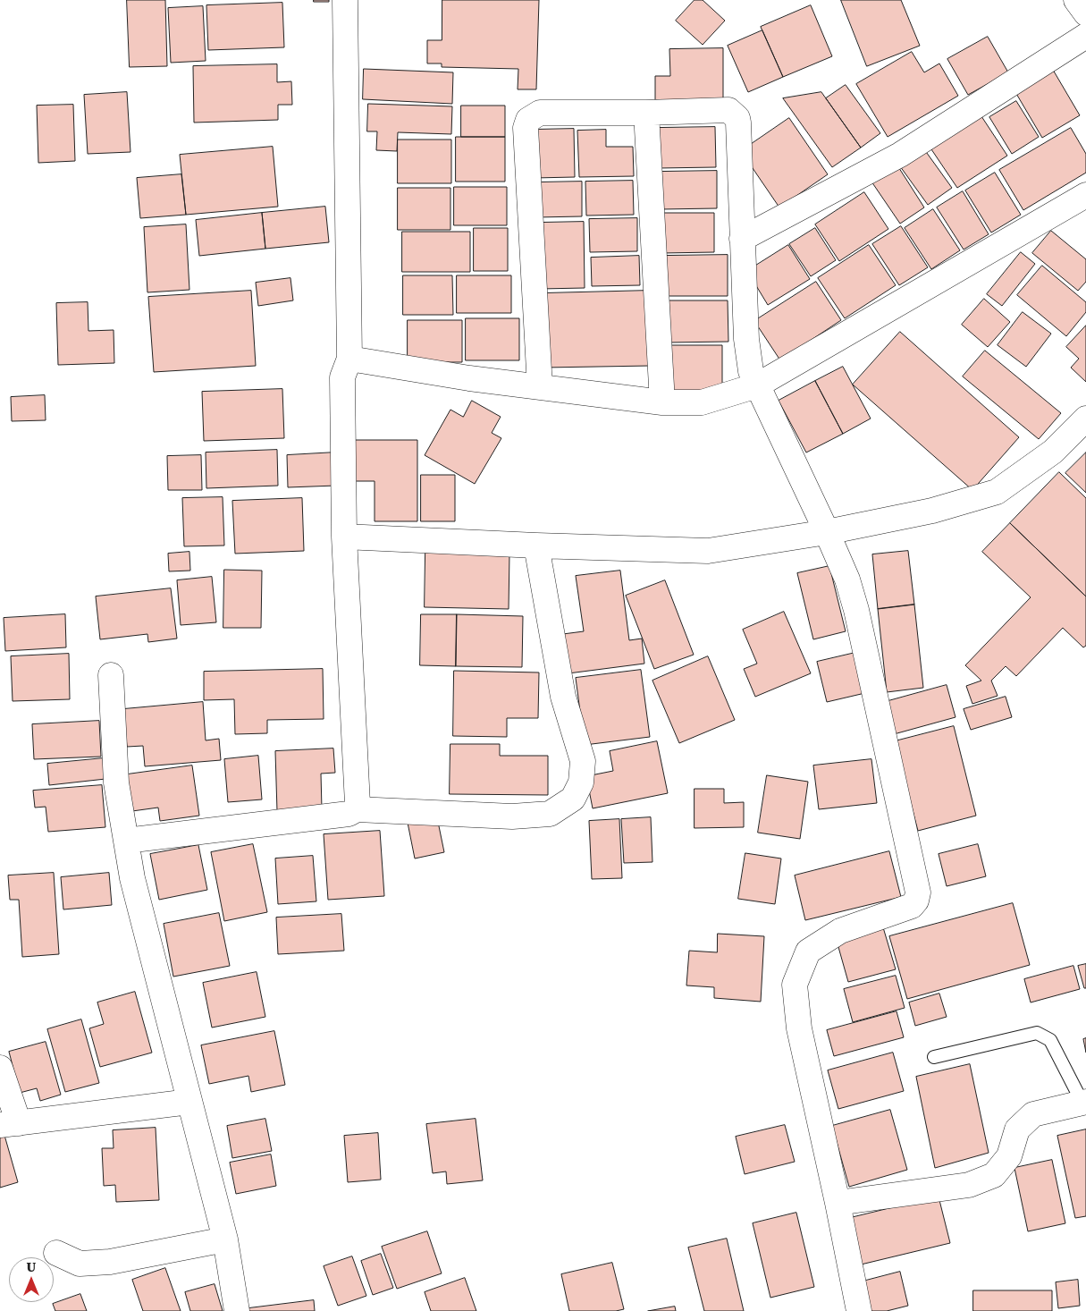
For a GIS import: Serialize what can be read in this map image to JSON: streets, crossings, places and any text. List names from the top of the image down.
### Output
{
  "north": "top"
}
